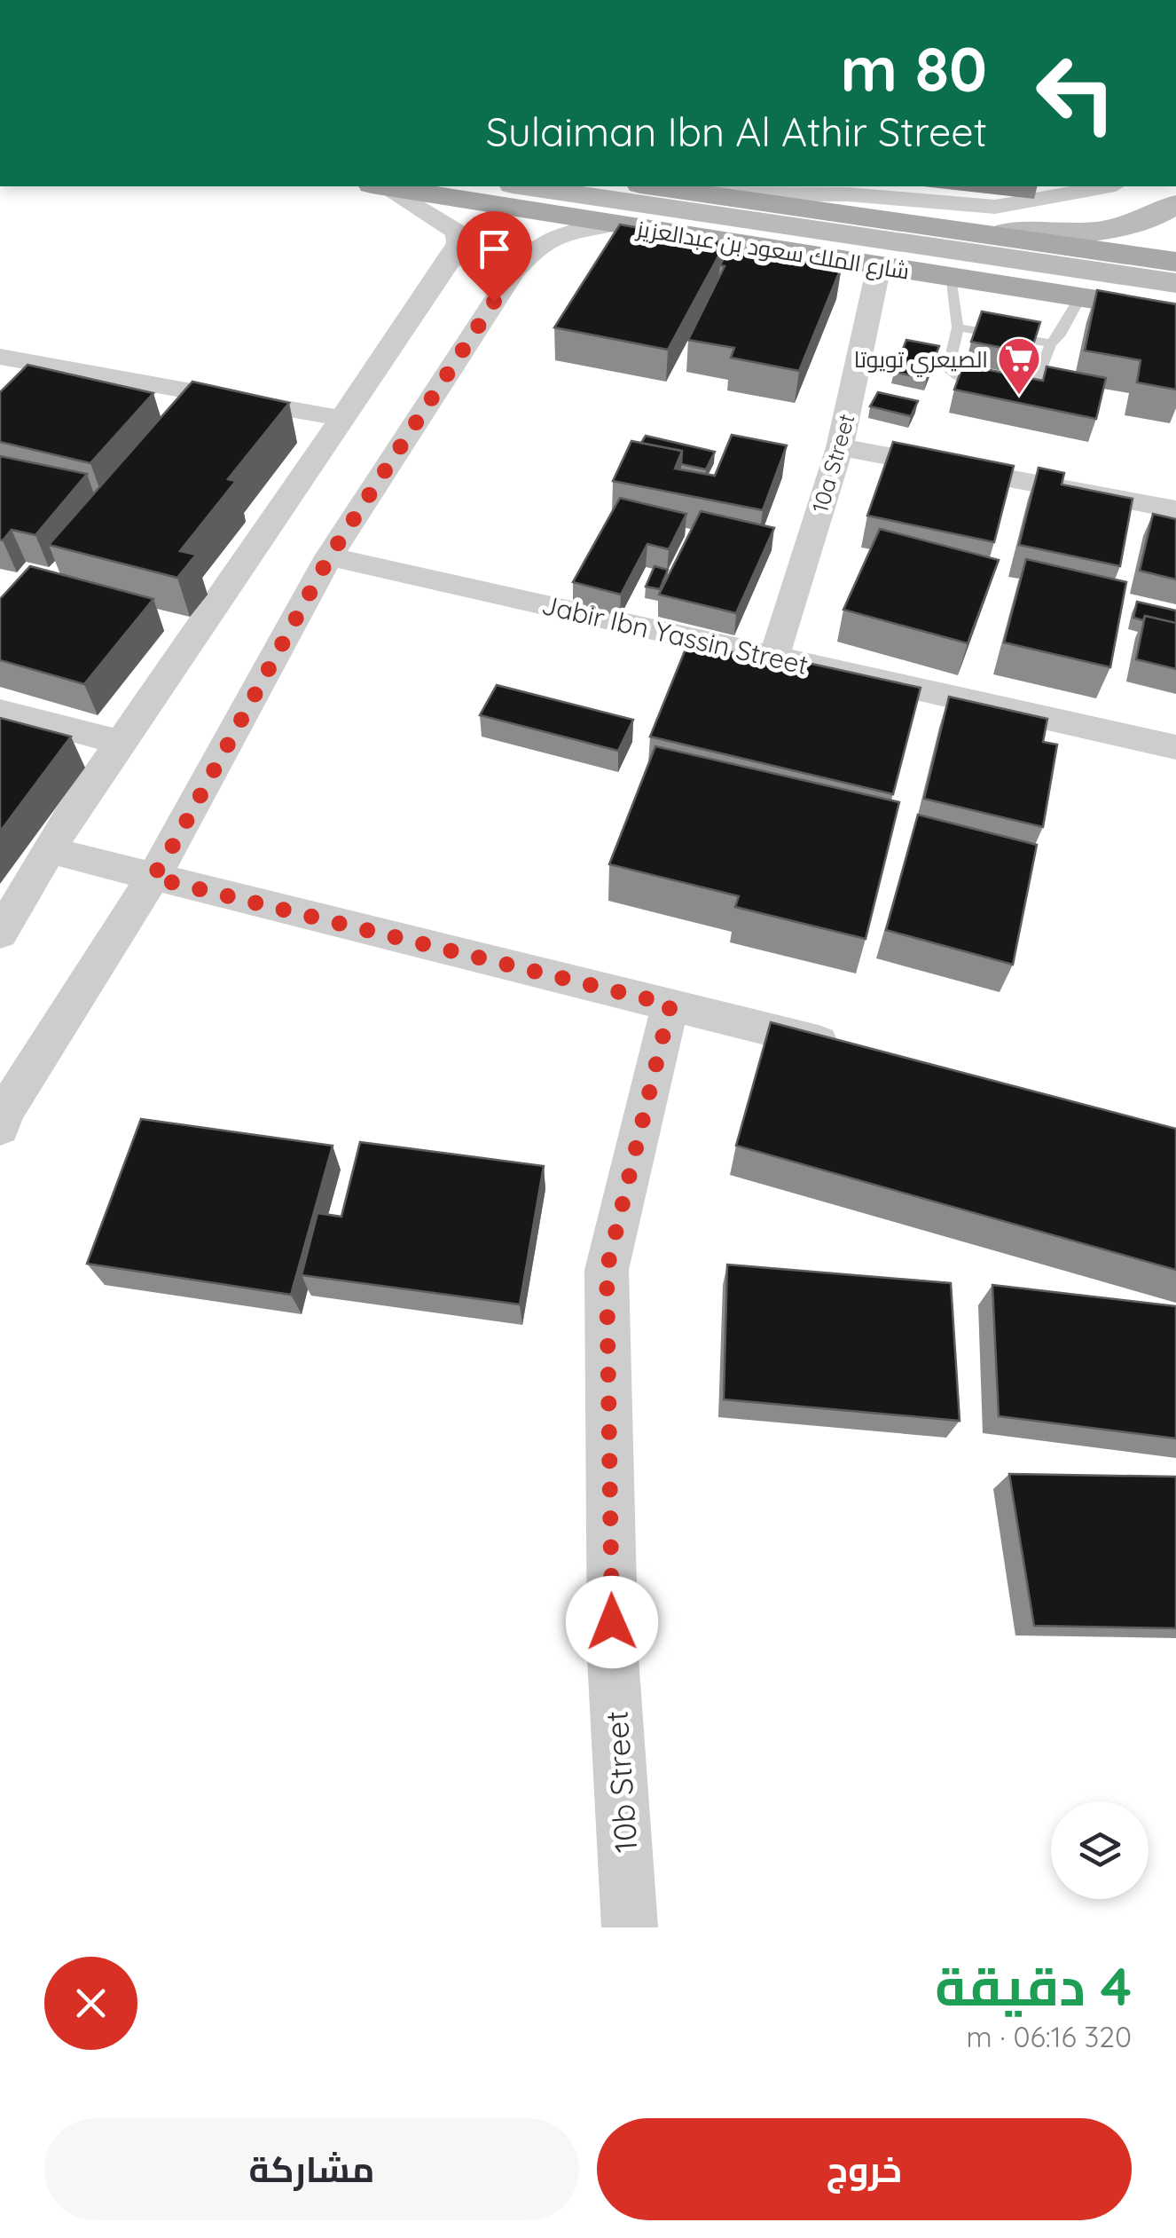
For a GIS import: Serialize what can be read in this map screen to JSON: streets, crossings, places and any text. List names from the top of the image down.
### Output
{
  "streets": {
    "main road": ["شارع الملك سعود بن عبدالعزيز"],
    "street": ["10a Street", "Jabir Ibn Yassin Street", "10b Street"]
  },
  "crossings": [
    ["شارع الملك سعود بن عبدالعزيز", "10a Street"],
    ["10a Street", "Jabir Ibn Yassin Street"]
  ],
  "places": {
    "supermarket": ["الصيعري تويوتا"]
  },
  "page": {
    "turn": ["80 m", "Sulaiman Ibn Al Athir Street"],
    "heading": ["4 دقيقة", "320 m · 06:16"],
    "buttons": ["خروج", "مشاركة"]
  }
}
